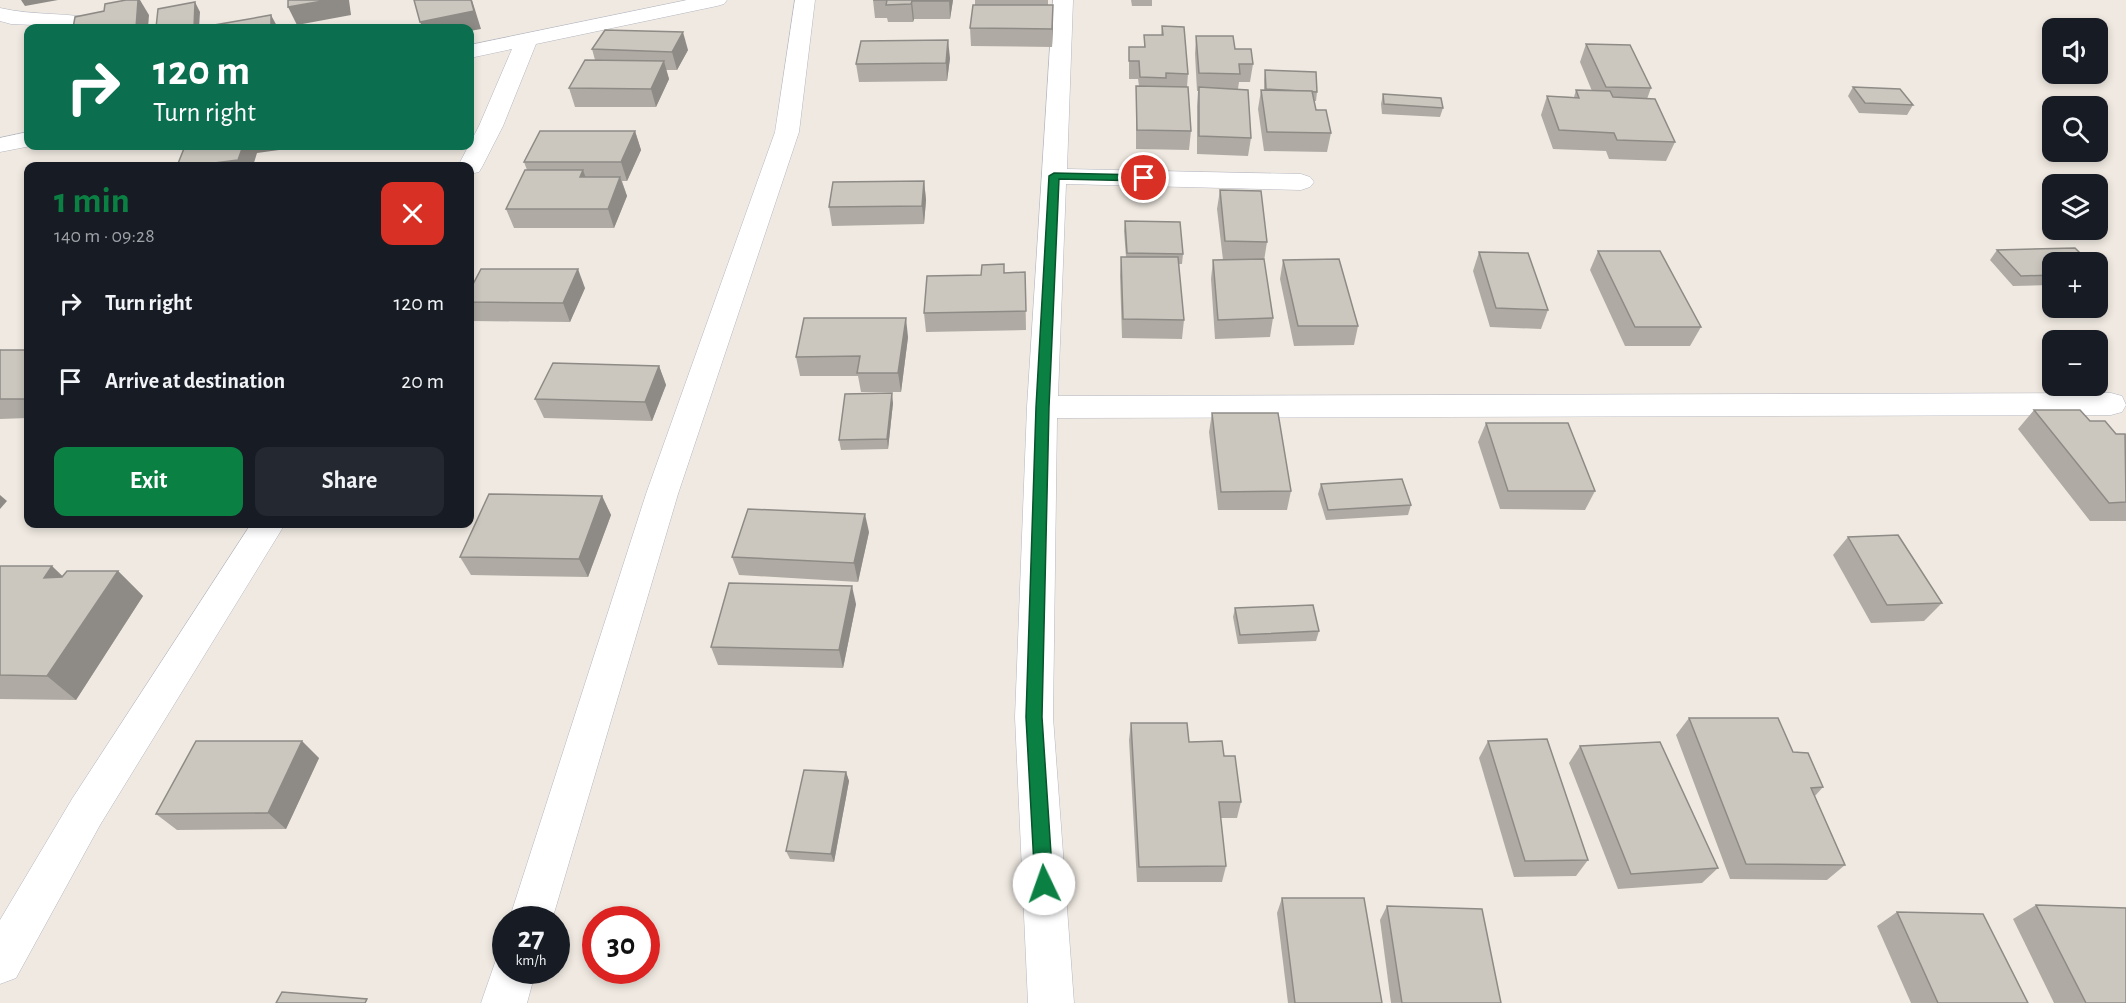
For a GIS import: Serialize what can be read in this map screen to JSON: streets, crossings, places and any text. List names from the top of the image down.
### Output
{
  "page": {
    "map_buttons": ["+", "−"],
    "turn": ["120 m", "Turn right"],
    "heading": ["1 min", "140 m · 09:28"],
    "list": [
      {
        "name": "Turn right",
        "value": "120 m"
      },
      {
        "name": "Arrive at destination",
        "value": "20 m"
      }
    ],
    "buttons": ["Exit", "Share"],
    "speed": "27 km/h",
    "limit": "30"
  }
}
